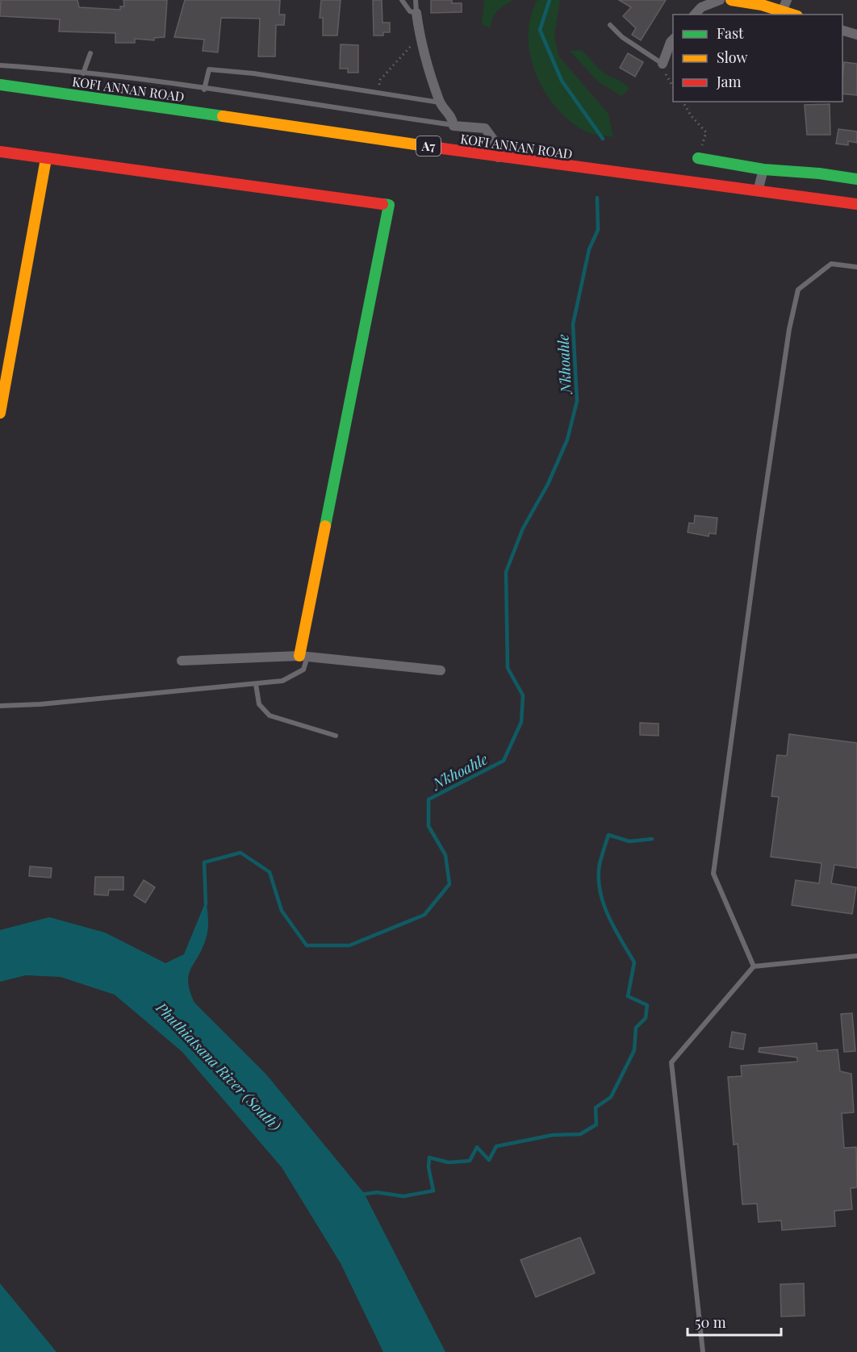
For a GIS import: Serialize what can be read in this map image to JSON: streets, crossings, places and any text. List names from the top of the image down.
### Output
{
  "streets": {
    "street": ["KOFI ANNAN ROAD", "A7"]
  },
  "water": ["Nkhoahle", "Phuthiatsana River (South)"],
  "legend": ["Fast", "Slow", "Jam"],
  "scale_bar": "50 m"
}
